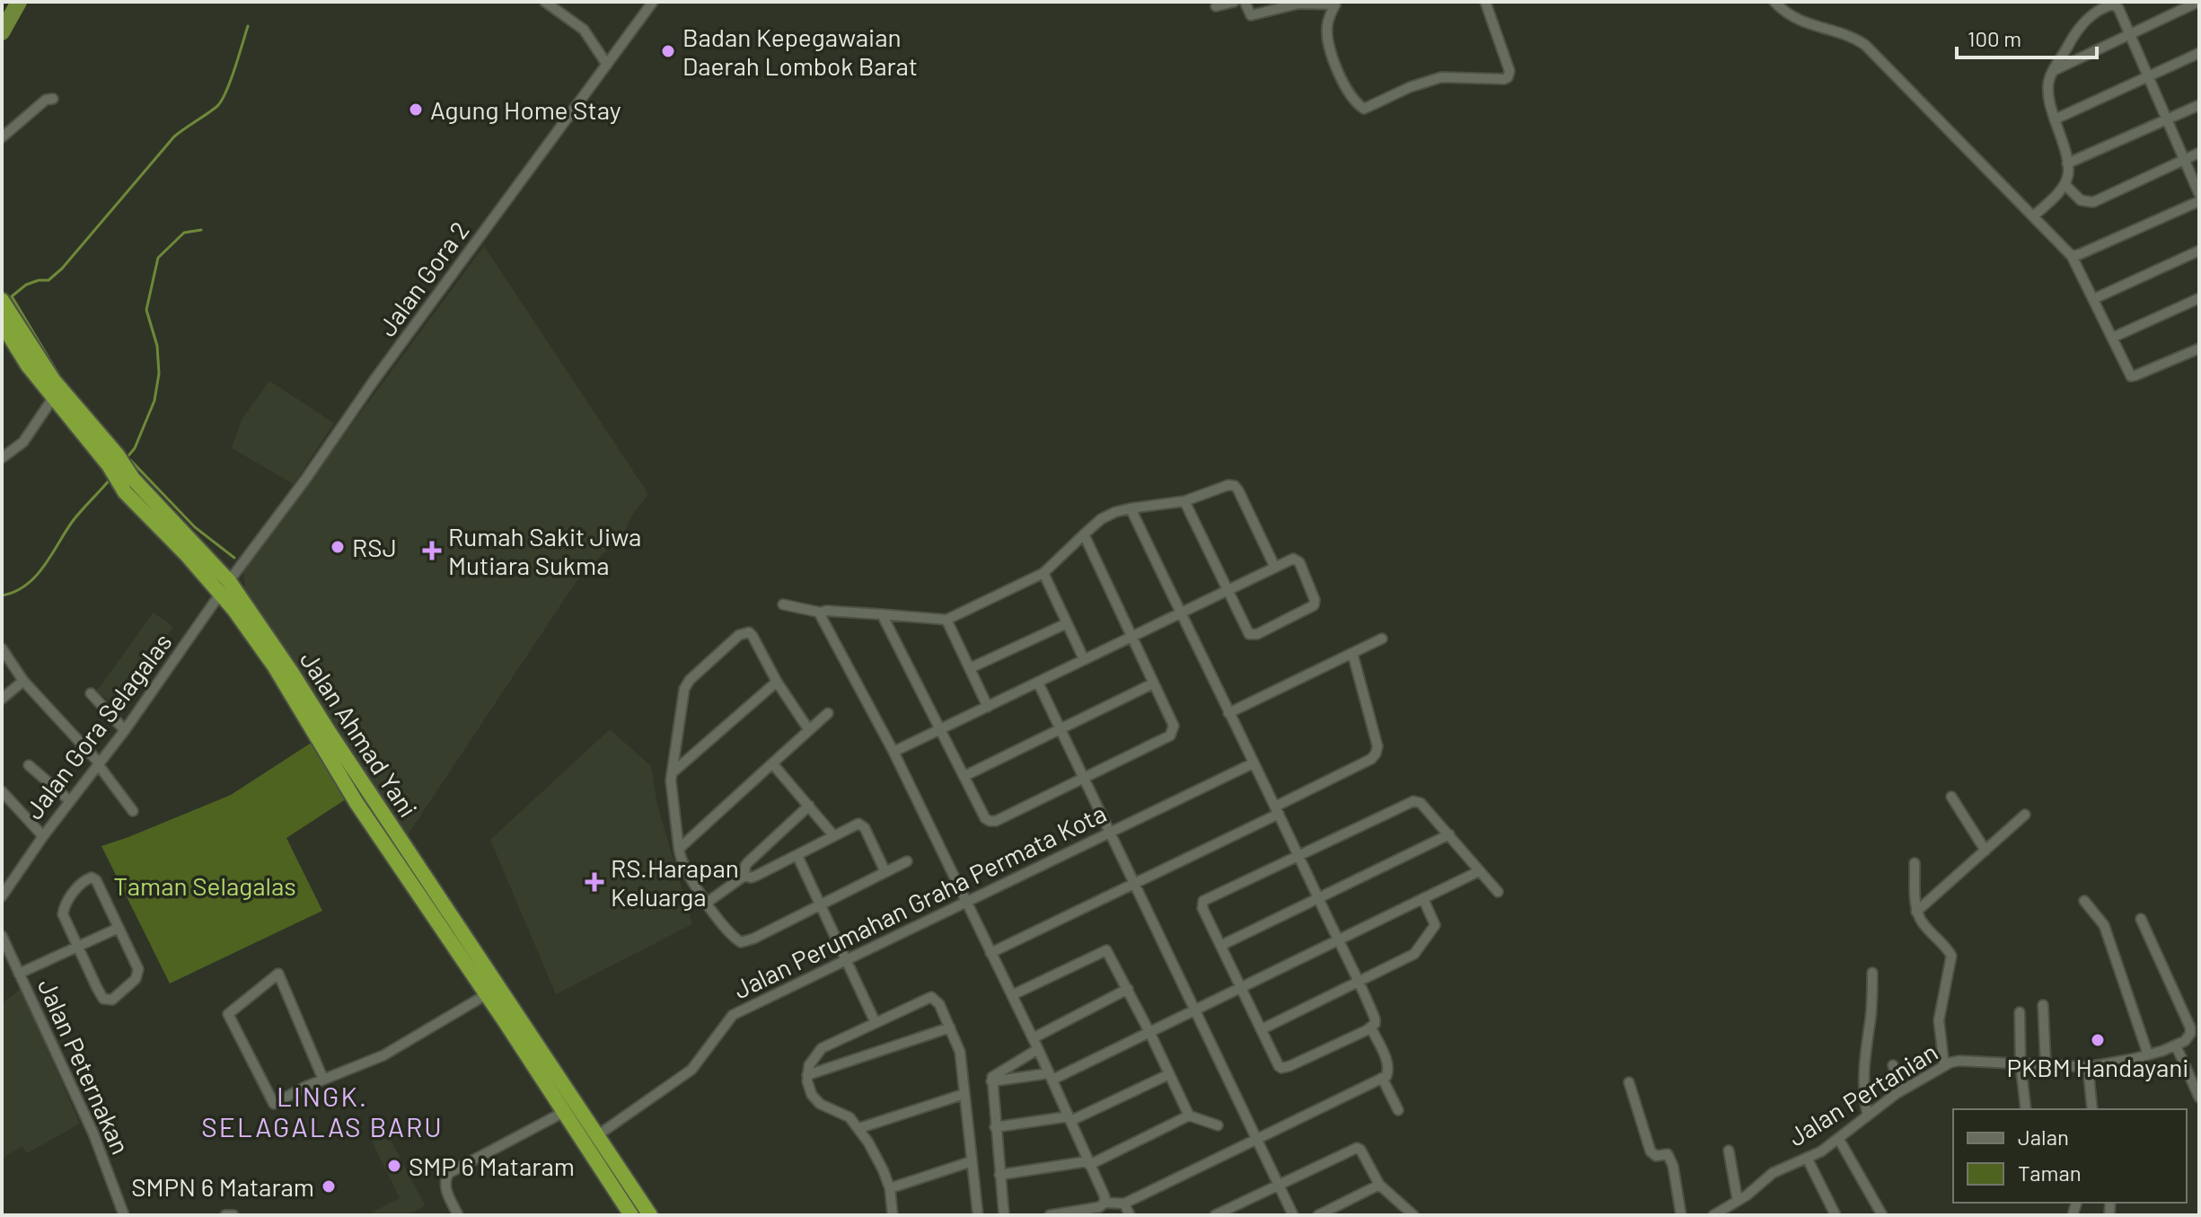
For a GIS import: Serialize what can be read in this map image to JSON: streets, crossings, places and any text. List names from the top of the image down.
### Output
{
  "streets": {
    "highway": ["Jalan Ahmad Yani"],
    "street": [
      "Jalan Gora 2",
      "Jalan Gora Selagalas",
      "Jalan Perumahan Graha Permata Kota",
      "Jalan Peternakan",
      "Jalan Pertanian"
    ]
  },
  "crossings": [
    ["Jalan Gora 2", "Jalan Gora Selagalas"],
    ["Jalan Gora 2", "Jalan Ahmad Yani"],
    ["Jalan Gora Selagalas", "Jalan Ahmad Yani"],
    ["Jalan Ahmad Yani", "Jalan Perumahan Graha Permata Kota"]
  ],
  "districts": ["LINGK. SELAGALAS BARU"],
  "parks": ["Taman Selagalas"],
  "places": {
    "other": [
      "Badan Kepegawaian Daerah Lombok Barat",
      "Agung Home Stay",
      "RSJ",
      "PKBM Handayani",
      "SMP 6 Mataram",
      "SMPN 6 Mataram"
    ],
    "health": ["Rumah Sakit Jiwa Mutiara Sukma", "RS.Harapan Keluarga"]
  },
  "legend": ["Jalan", "Taman"],
  "scale_bar": "100 m"
}
